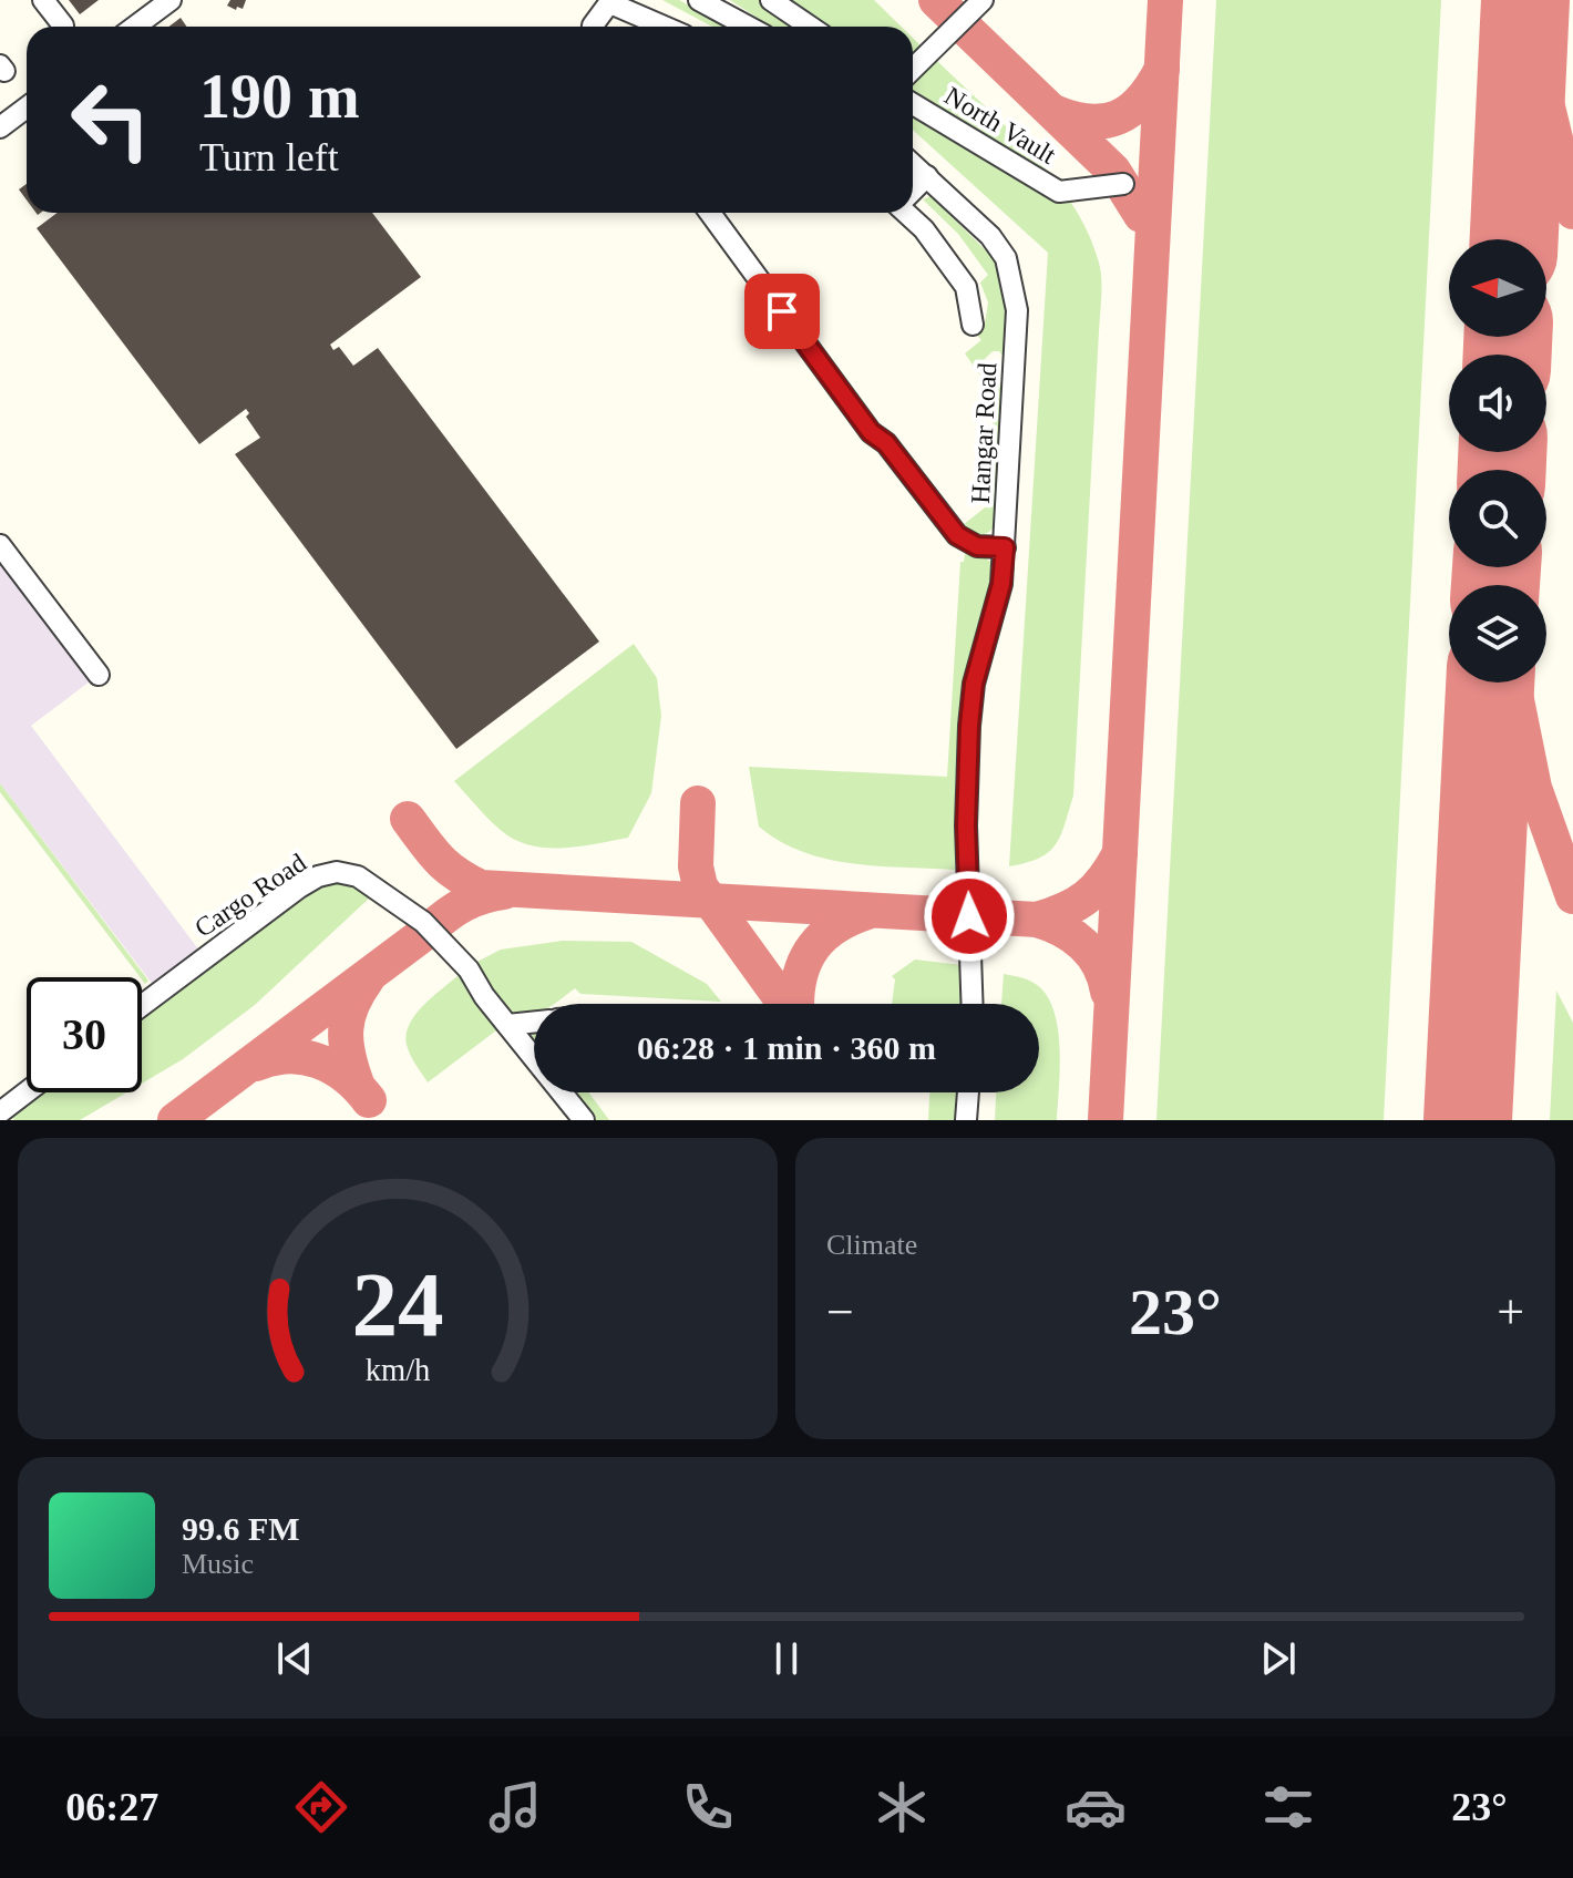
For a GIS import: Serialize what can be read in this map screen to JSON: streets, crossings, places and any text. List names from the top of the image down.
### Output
{
  "streets": {
    "street": ["North Vault", "Hangar Road", "Cargo Road"]
  },
  "north": "left",
  "page": {
    "turn": ["190 m", "Turn left"],
    "limit": "30",
    "trip": "06:28 · 1 min · 360 m",
    "tile": "Climate",
    "heat": ["−", "23°", "+"],
    "song": ["99.6 FM", "Music"],
    "tabs": ["06:27", "23°"],
    "gauge": ["24", "km/h"]
  }
}
